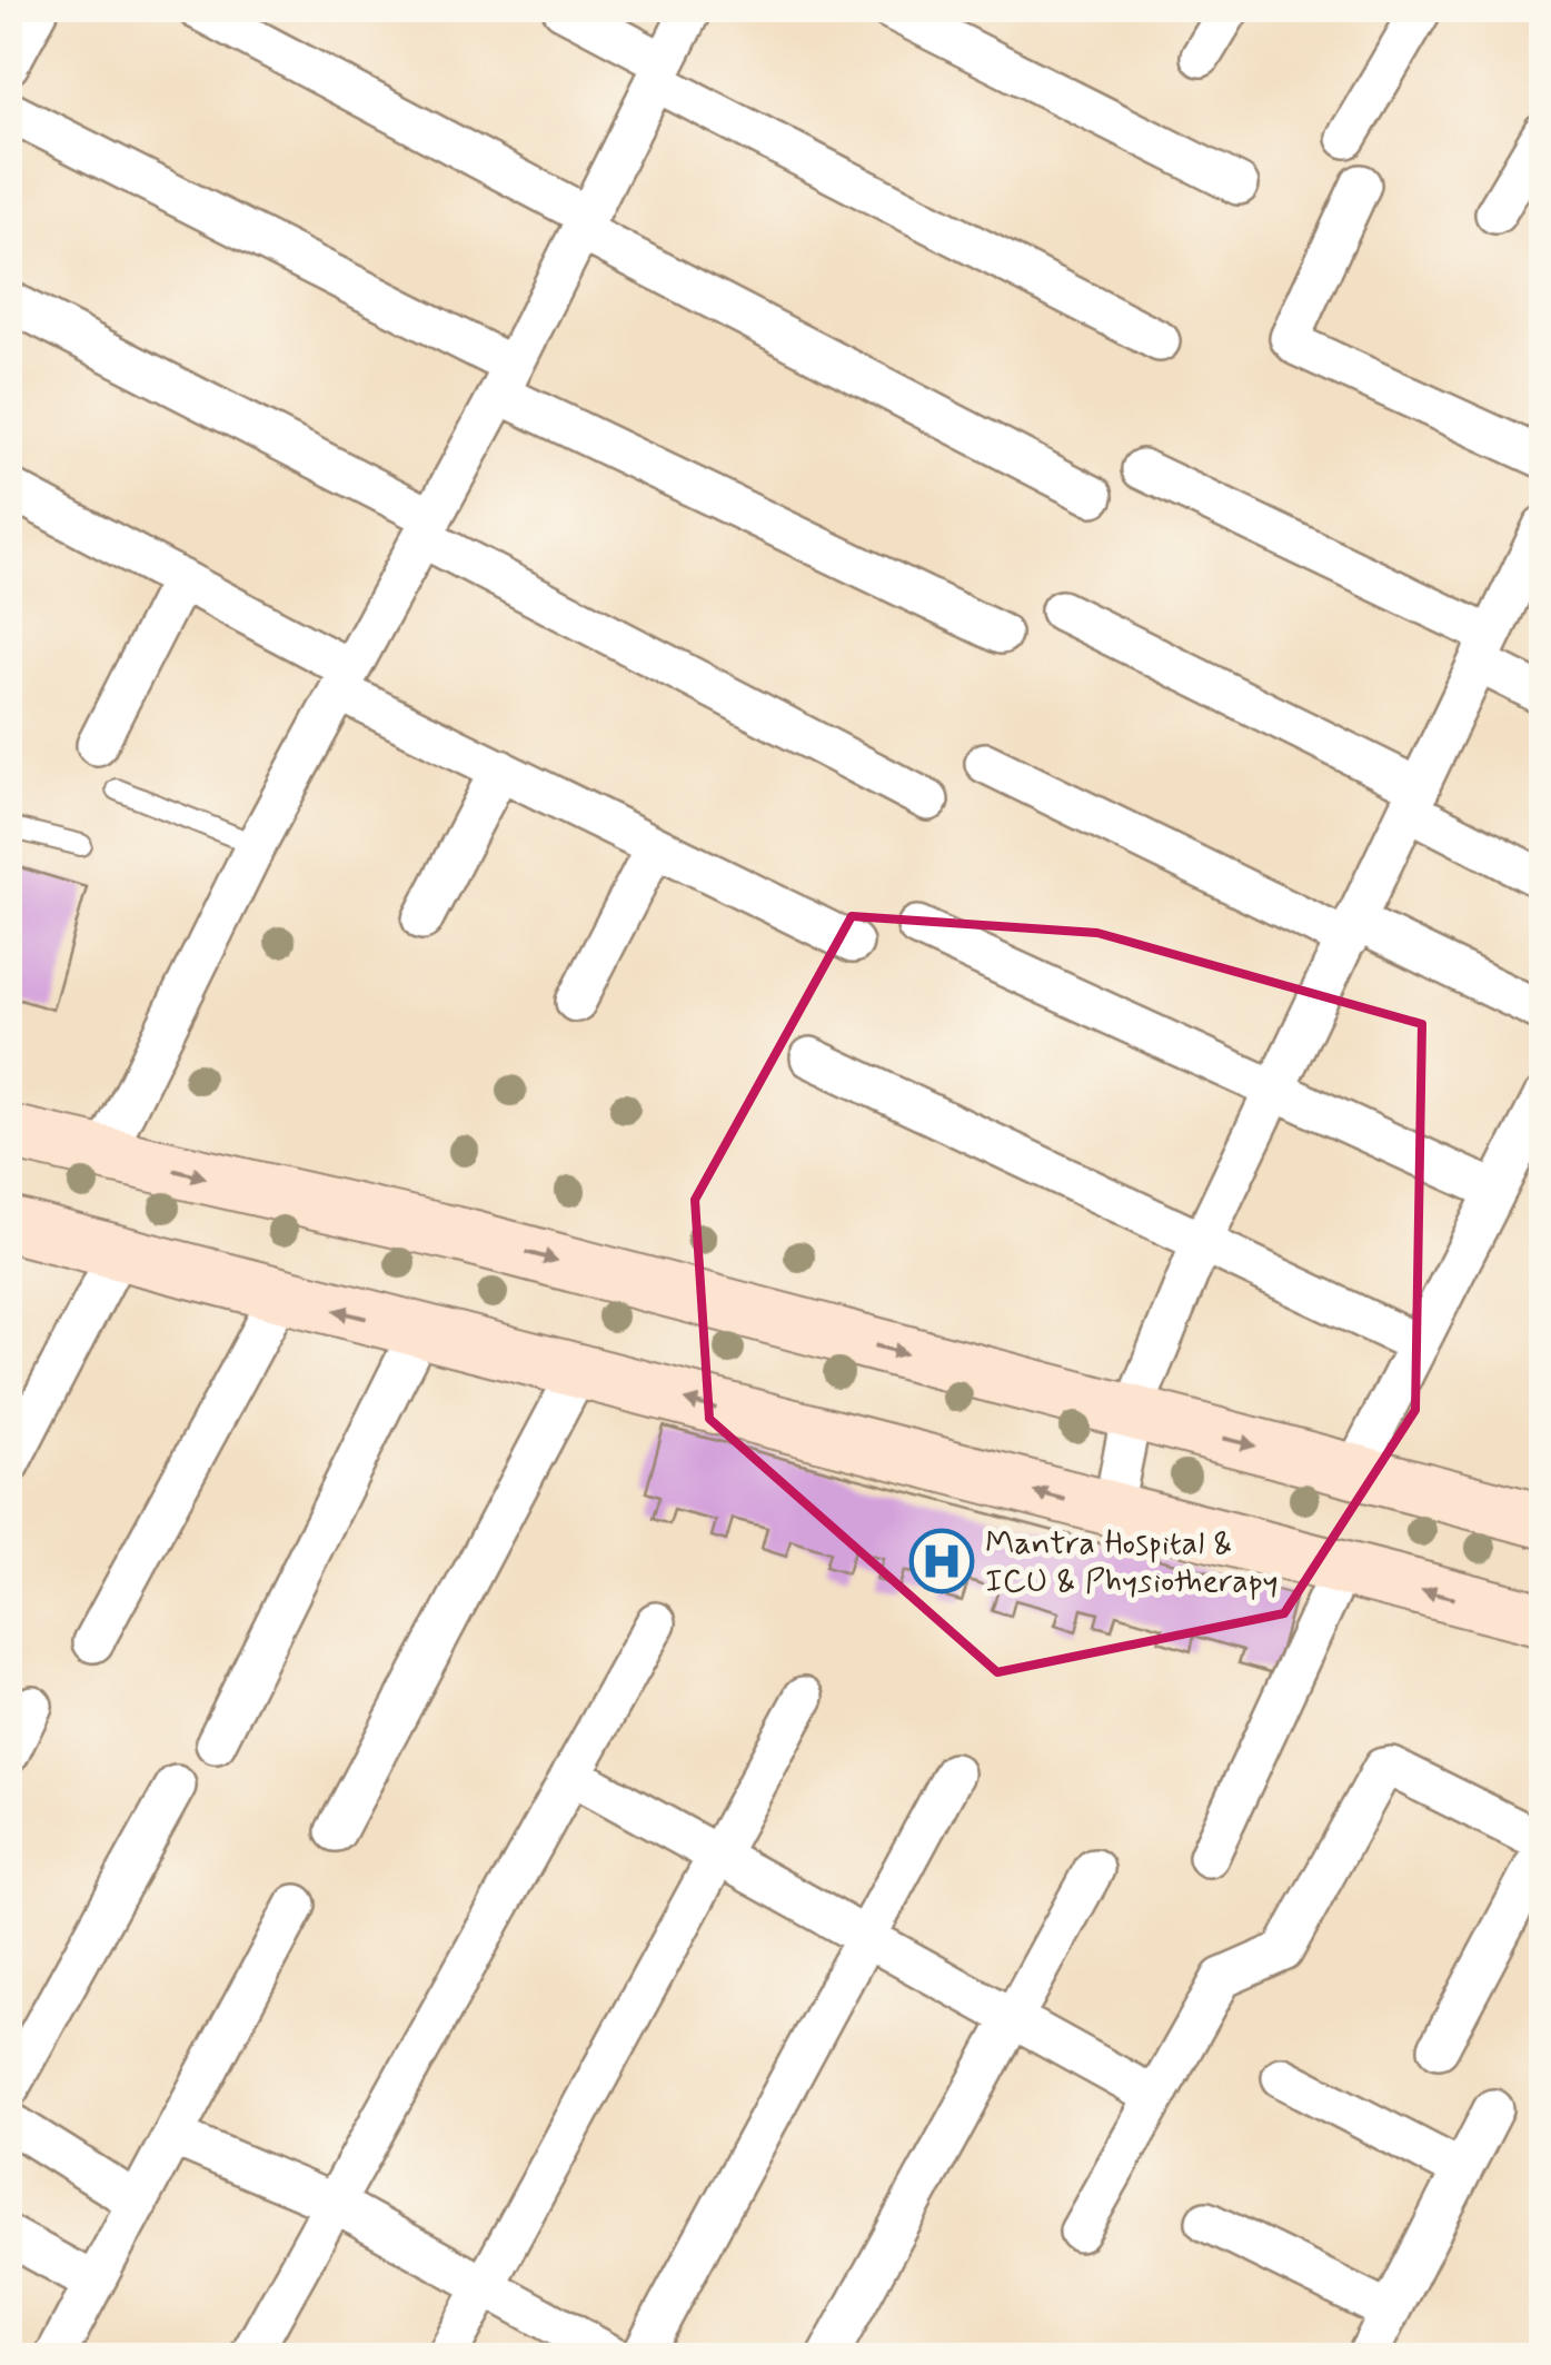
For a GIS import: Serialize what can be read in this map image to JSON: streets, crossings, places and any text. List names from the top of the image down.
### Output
{
  "places": {
    "hospital": ["Mantra Hospital & ICU & Physiotherapy"]
  }
}
